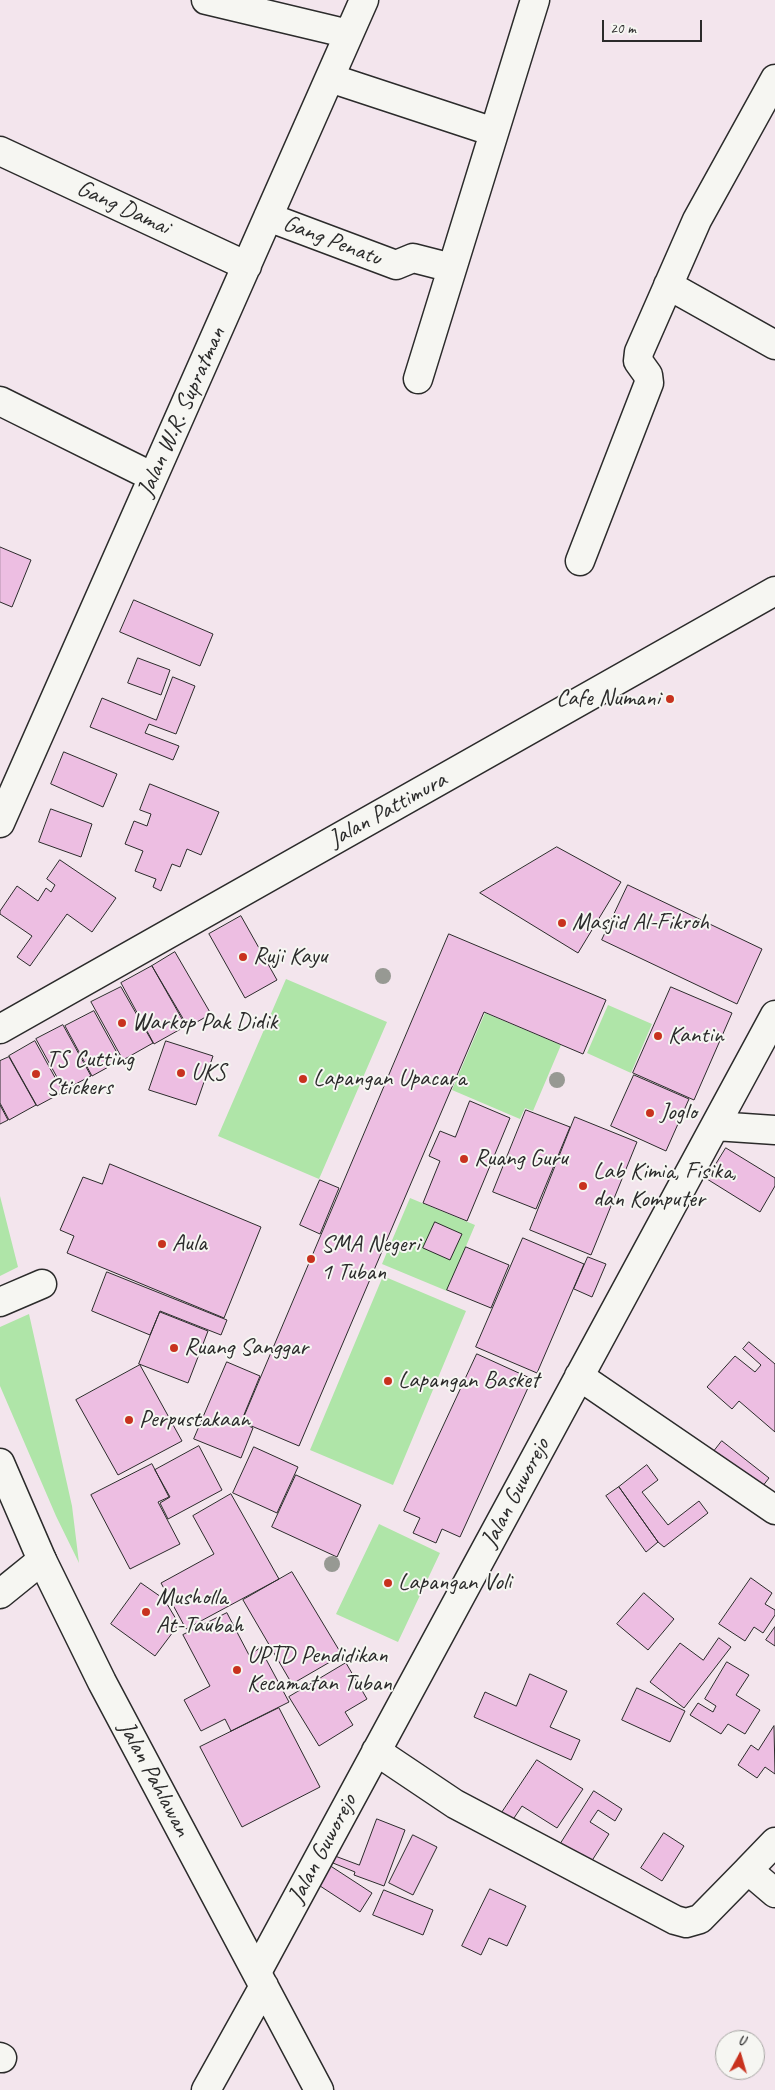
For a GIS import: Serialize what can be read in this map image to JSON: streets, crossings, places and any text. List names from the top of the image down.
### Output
{
  "streets": {
    "street": [
      "Gang Damai",
      "Gang Penatu",
      "Jalan W.R. Supratman",
      "Jalan Pattimura",
      "Jalan Guworejo",
      "Jalan Pahlawan"
    ]
  },
  "crossings": [
    ["Gang Damai", "Jalan W.R. Supratman"],
    ["Gang Penatu", "Jalan W.R. Supratman"],
    ["Jalan Guworejo", "Jalan Pahlawan"]
  ],
  "places": [
    "Cafe Numani",
    "Masjid Al-Fikroh",
    "Ruji Kayu",
    "Warkop Pak Didik",
    "Kantin",
    "UKS",
    "TS Cutting Stickers",
    "Lapangan Upacara",
    "Joglo",
    "Ruang Guru",
    "Lab Kimia, Fisika, dan Komputer",
    "Aula",
    "SMA Negeri 1 Tuban",
    "Ruang Sanggar",
    "Lapangan Basket",
    "Perpustakaan",
    "Lapangan Voli",
    "Musholla At-Taubah",
    "UPTD Pendidikan Kecamatan Tuban"
  ],
  "scale_bar": "20 m",
  "north": "top"
}
